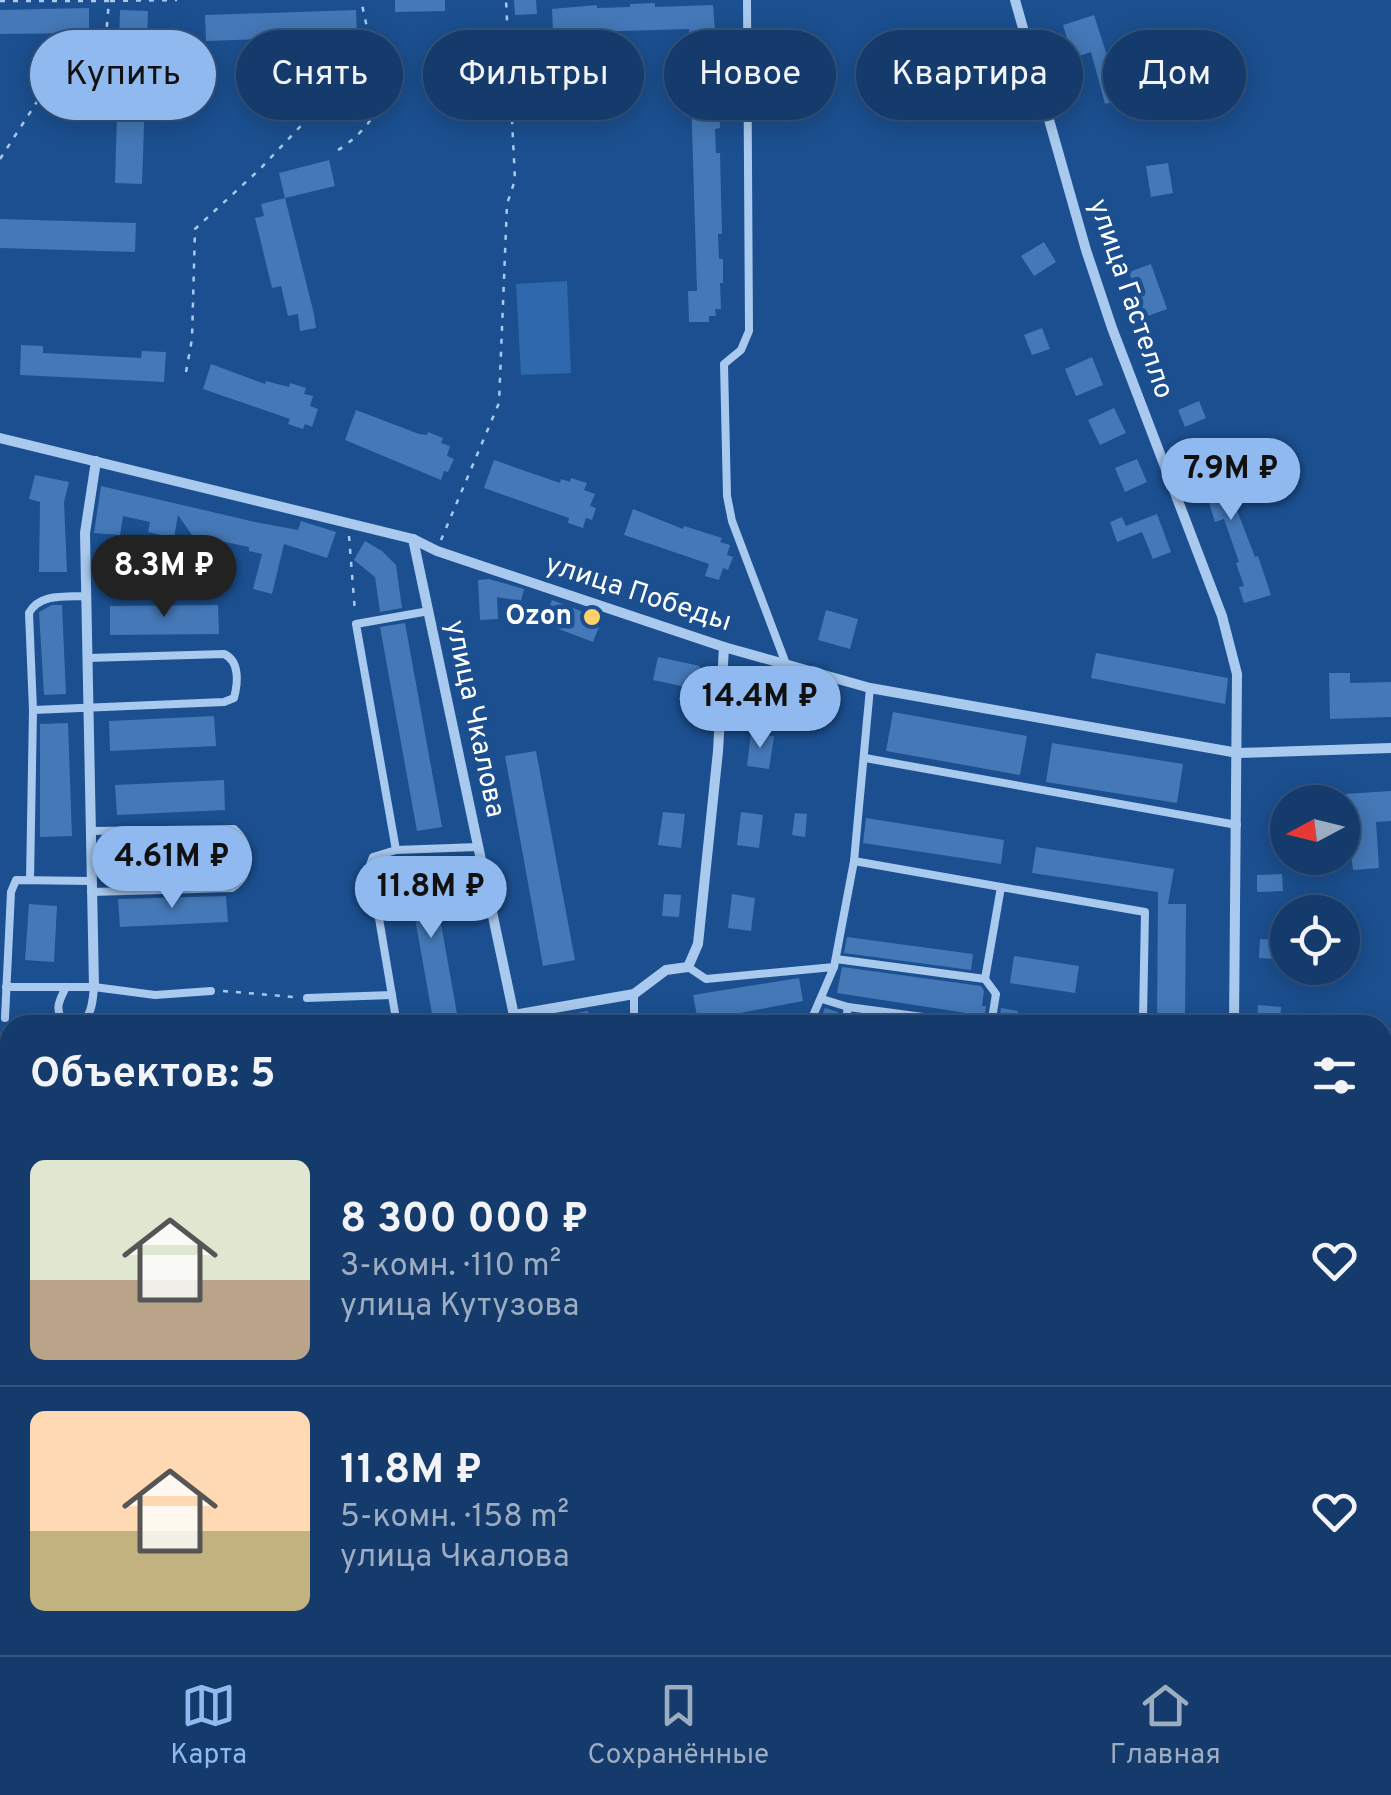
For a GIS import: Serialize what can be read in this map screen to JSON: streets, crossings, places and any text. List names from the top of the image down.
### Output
{
  "streets": {
    "street": ["улица Гастелло", "улица Победы", "улица Чкалова"]
  },
  "crossings": [
    ["улица Гастелло", "улица Победы"],
    ["улица Победы", "улица Чкалова"]
  ],
  "places": ["Ozon"],
  "north": "left",
  "page": {
    "chip": [
      "Купить",
      "Снять",
      "Фильтры",
      "Новое",
      "Квартира",
      "Дом"
    ],
    "price": [
      "7.9M ₽",
      "8.3M ₽",
      "14.4M ₽",
      "4.61M ₽",
      "11.8M ₽"
    ],
    "heading": "Объектов: 5",
    "list": [
      {
        "name": "8 300 000 ₽",
        "note": "3-комн. · 110 m² · улица Кутузова"
      },
      {
        "name": "11.8M ₽",
        "note": "5-комн. · 158 m² · улица Чкалова"
      }
    ],
    "tabs": ["Карта", "Сохранённые", "Главная"]
  }
}
